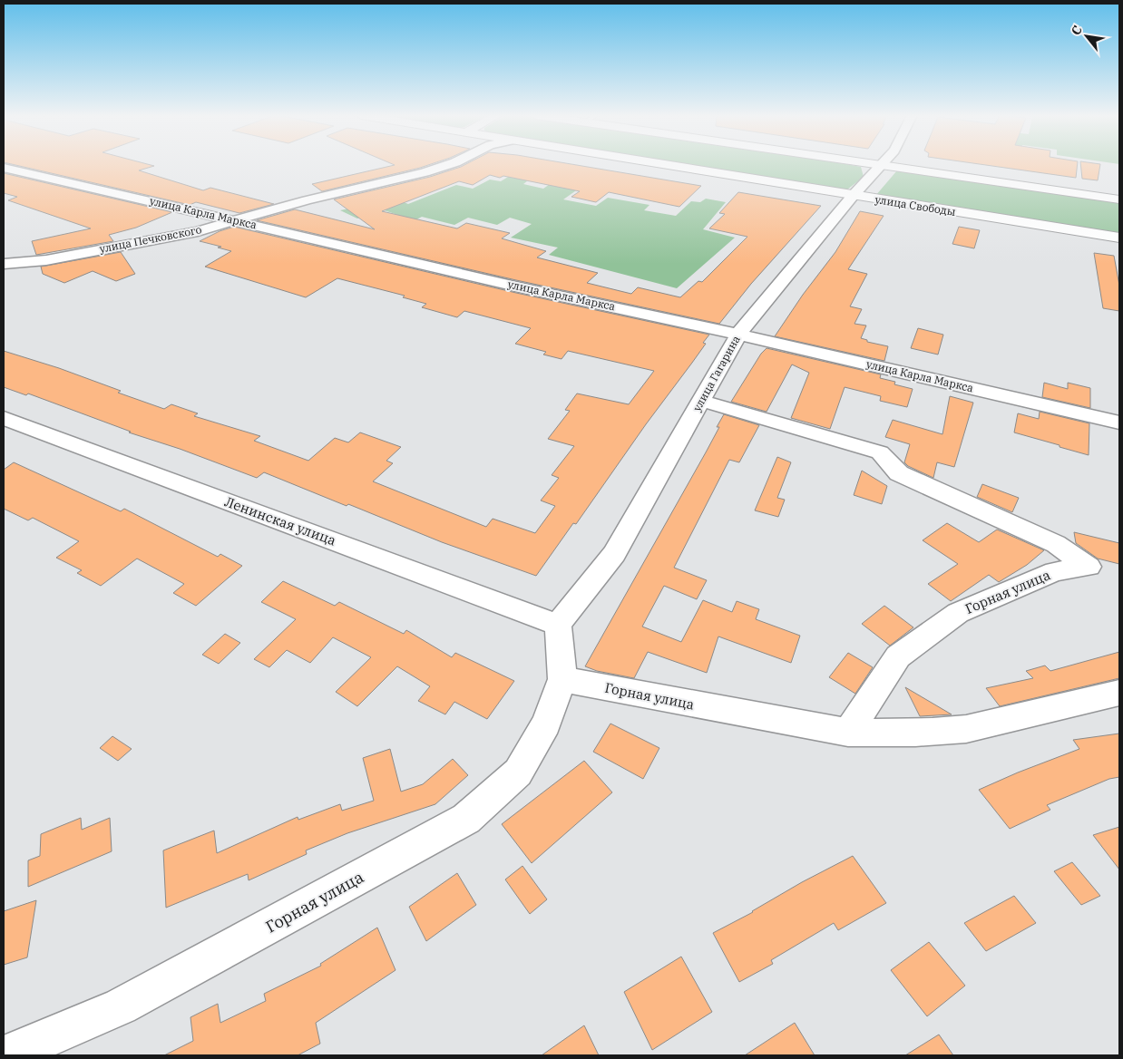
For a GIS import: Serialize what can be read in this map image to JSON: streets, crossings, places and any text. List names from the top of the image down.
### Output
{
  "streets": {
    "main road": ["улица Свободы"],
    "street": [
      "улица Карла Маркса",
      "улица Печковского",
      "улица Гагарина",
      "Ленинская улица",
      "Горная улица"
    ]
  },
  "crossings": [
    ["улица Свободы", "улица Гагарина"],
    ["улица Карла Маркса", "улица Печковского"],
    ["улица Карла Маркса", "улица Гагарина"],
    ["улица Гагарина", "Ленинская улица"],
    ["улица Гагарина", "Горная улица"],
    ["Ленинская улица", "Горная улица"]
  ],
  "north": "top left"
}
